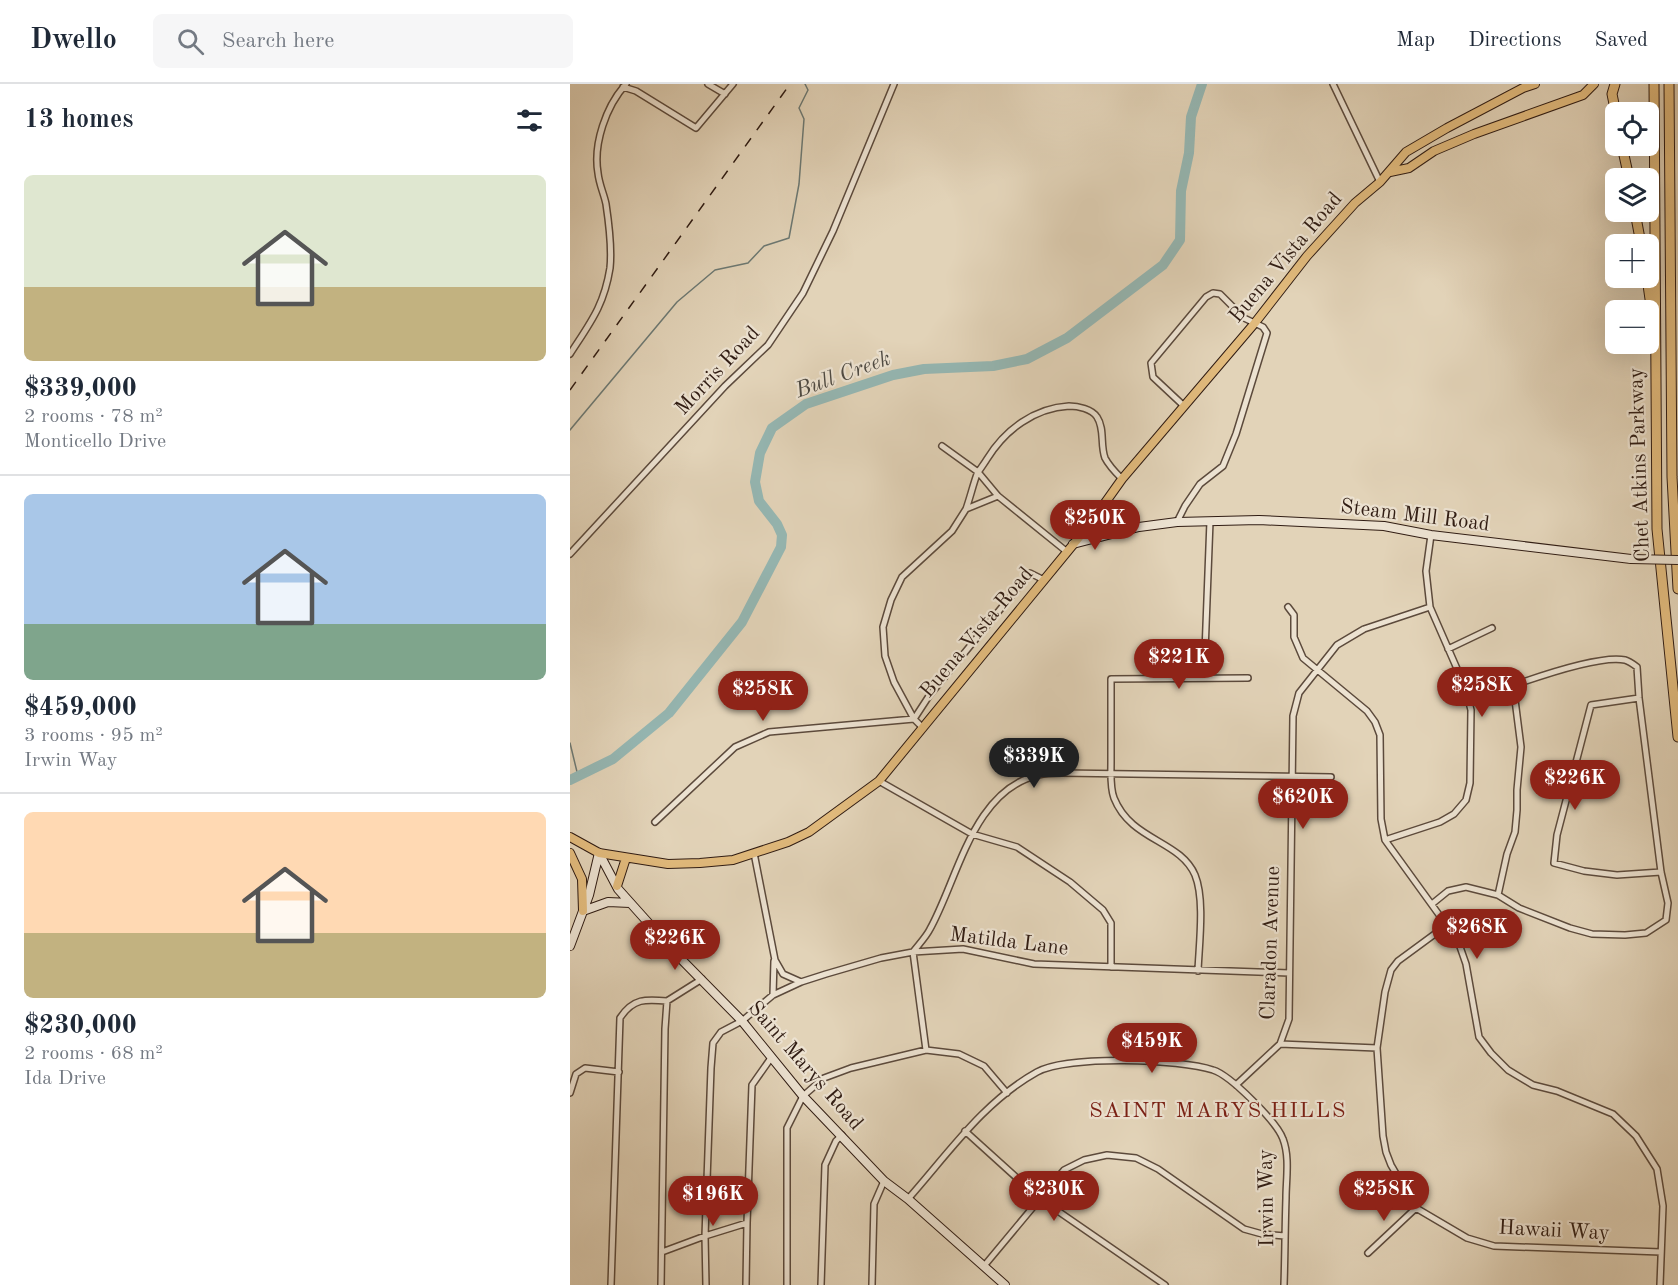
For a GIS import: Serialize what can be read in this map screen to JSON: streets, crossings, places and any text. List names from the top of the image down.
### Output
{
  "streets": {
    "highway": ["Chet Atkins Parkway"],
    "main road": ["Buena Vista Road"],
    "street": [
      "Morris Road",
      "Steam Mill Road",
      "Matilda Lane",
      "Claradon Avenue",
      "Saint Marys Road",
      "Irwin Way",
      "Hawaii Way"
    ]
  },
  "crossings": [
    ["Buena Vista Road", "Steam Mill Road"],
    ["Buena Vista Road", "Saint Marys Road"],
    ["Matilda Lane", "Claradon Avenue"],
    ["Matilda Lane", "Saint Marys Road"],
    ["Claradon Avenue", "Irwin Way"],
    ["Saint Marys Road", "Irwin Way"]
  ],
  "districts": ["SAINT MARYS HILLS"],
  "water": ["Bull Creek"],
  "page": {
    "header": "Dwello",
    "search": "Search here",
    "nav": ["Map", "Directions", "Saved"],
    "heading": "13 homes",
    "map_buttons": ["+", "−"],
    "list": [
      {
        "name": "$339,000",
        "note": "2 rooms · 78 m² · Monticello Drive"
      },
      {
        "name": "$459,000",
        "note": "3 rooms · 95 m² · Irwin Way"
      },
      {
        "name": "$230,000",
        "note": "2 rooms · 68 m² · Ida Drive"
      }
    ],
    "price": [
      "$250K",
      "$221K",
      "$258K",
      "$258K",
      "$339K",
      "$226K",
      "$620K",
      "$268K",
      "$226K",
      "$459K",
      "$230K",
      "$258K",
      "$196K"
    ]
  }
}
